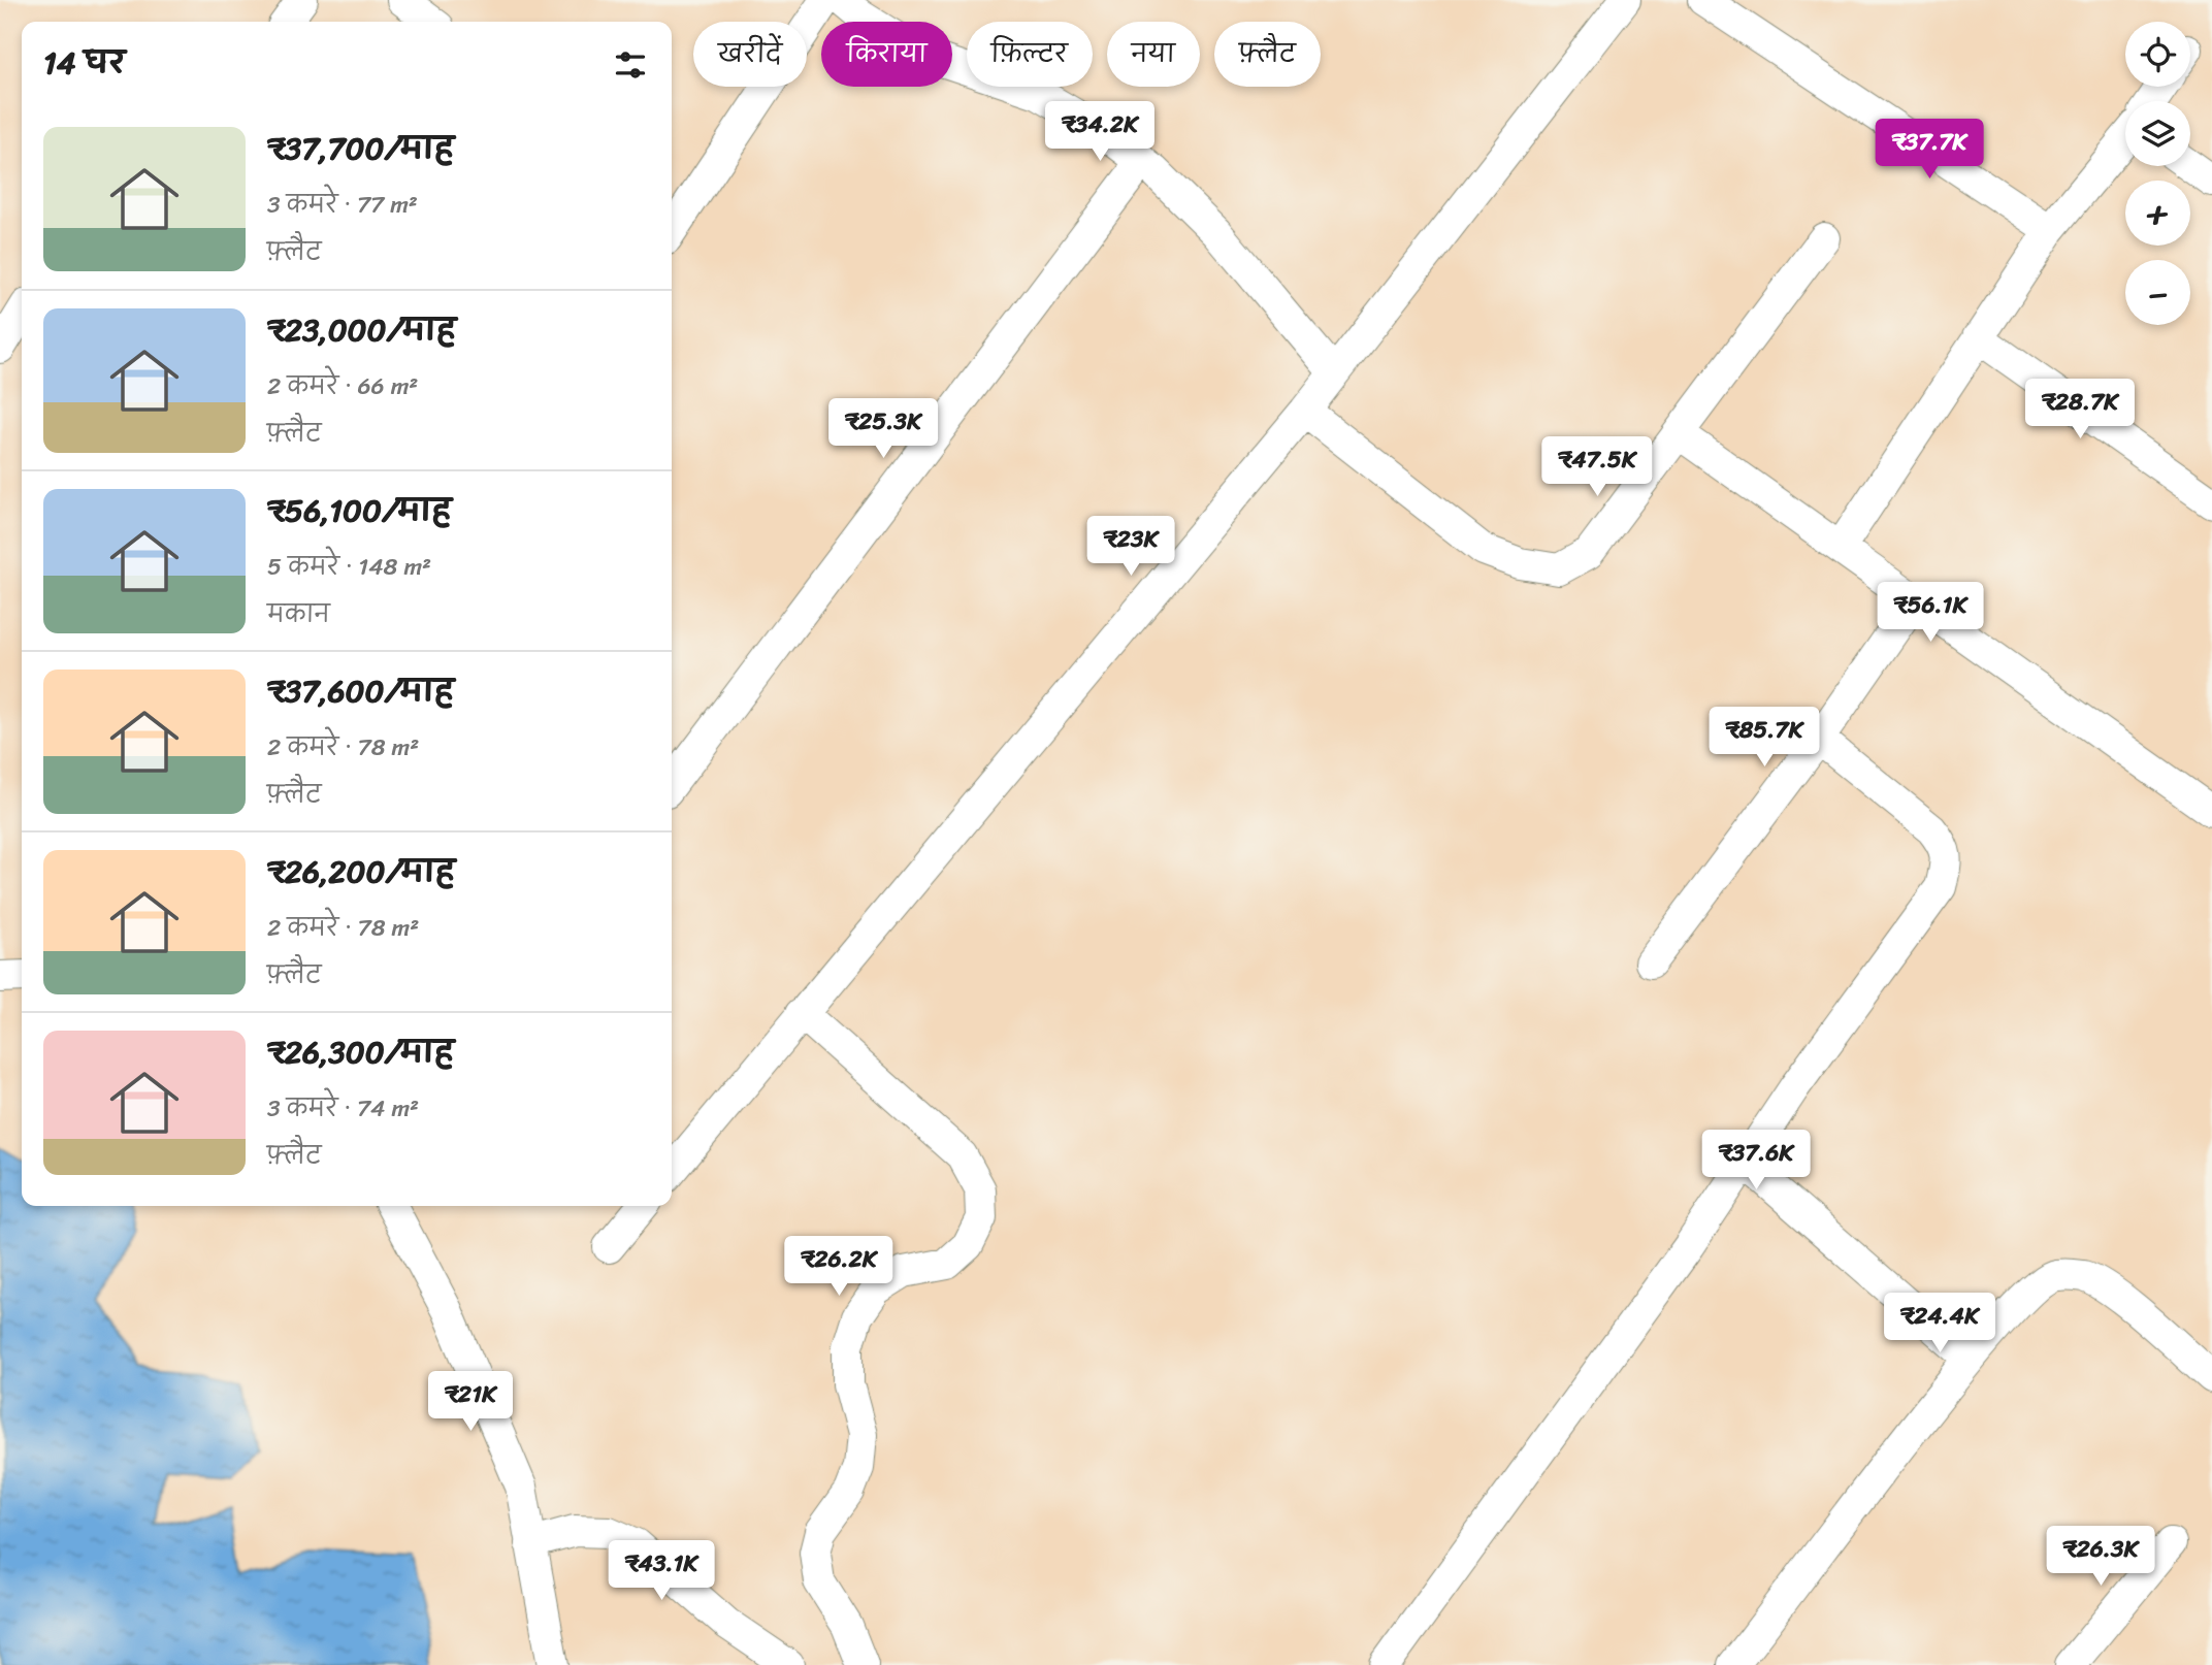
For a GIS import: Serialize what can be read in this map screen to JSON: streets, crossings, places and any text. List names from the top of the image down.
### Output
{
  "page": {
    "map_buttons": ["+", "−"],
    "chip": [
      "खरीदें",
      "किराया",
      "फ़िल्टर",
      "नया",
      "फ़्लैट"
    ],
    "heading": "14 घर",
    "price": [
      "₹34.2K",
      "₹37.7K",
      "₹28.7K",
      "₹25.3K",
      "₹47.5K",
      "₹23K",
      "₹56.1K",
      "₹85.7K",
      "₹37.6K",
      "₹26.2K",
      "₹24.4K",
      "₹21K",
      "₹26.3K",
      "₹43.1K"
    ],
    "list": [
      {
        "name": "₹37,700/माह",
        "note": "3 कमरे · 77 m² · फ़्लैट"
      },
      {
        "name": "₹23,000/माह",
        "note": "2 कमरे · 66 m² · फ़्लैट"
      },
      {
        "name": "₹56,100/माह",
        "note": "5 कमरे · 148 m² · मकान"
      },
      {
        "name": "₹37,600/माह",
        "note": "2 कमरे · 78 m² · फ़्लैट"
      },
      {
        "name": "₹26,200/माह",
        "note": "2 कमरे · 78 m² · फ़्लैट"
      },
      {
        "name": "₹26,300/माह",
        "note": "3 कमरे · 74 m² · फ़्लैट"
      }
    ]
  }
}
